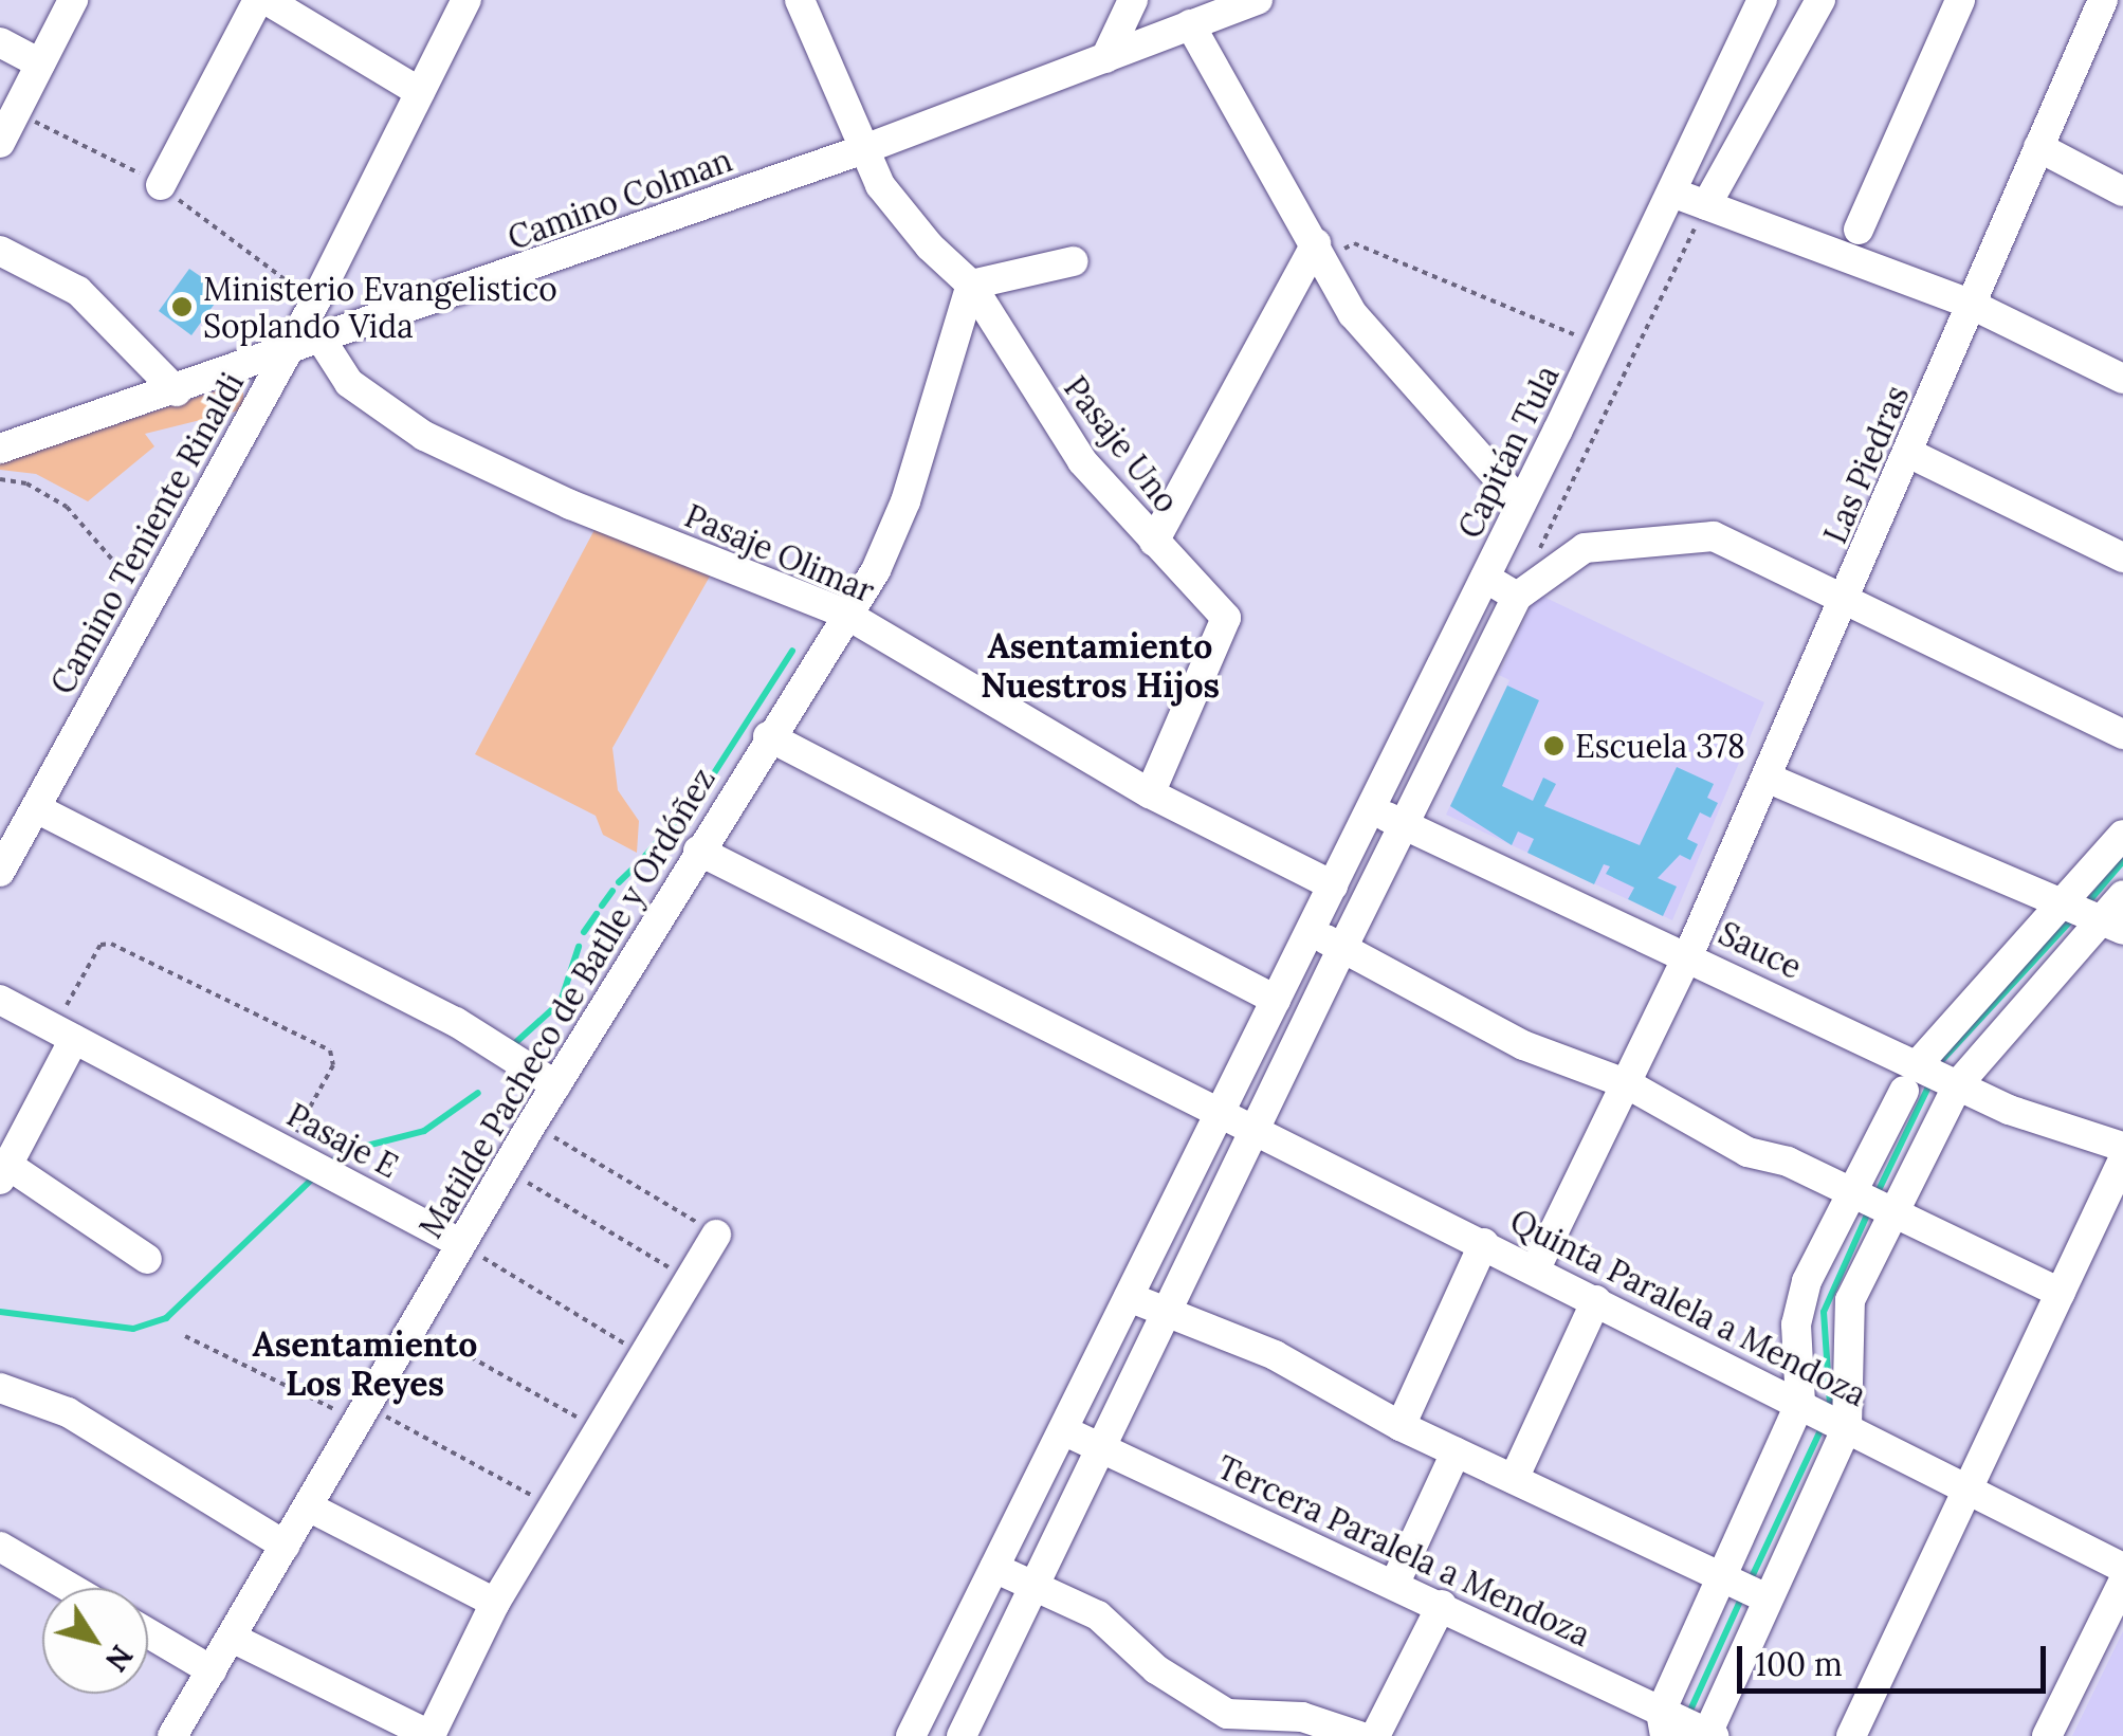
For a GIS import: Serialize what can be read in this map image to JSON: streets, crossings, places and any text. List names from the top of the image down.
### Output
{
  "streets": {
    "street": [
      "Camino Colman",
      "Pasaje Uno",
      "Capitán Tula",
      "Las Piedras",
      "Camino Teniente Rinaldi",
      "Pasaje Olimar",
      "Sauce",
      "Matilde Pacheco de Batlle y Ordóñez",
      "Pasaje E",
      "Quinta Paralela a Mendoza",
      "Tercera Paralela a Mendoza"
    ]
  },
  "crossings": [
    ["Camino Colman", "Pasaje Uno"],
    ["Camino Colman", "Camino Teniente Rinaldi"],
    ["Camino Colman", "Pasaje Olimar"],
    ["Pasaje Uno", "Pasaje Olimar"],
    ["Pasaje Uno", "Matilde Pacheco de Batlle y Ordóñez"],
    ["Capitán Tula", "Pasaje Olimar"],
    ["Capitán Tula", "Sauce"],
    ["Capitán Tula", "Quinta Paralela a Mendoza"],
    ["Capitán Tula", "Tercera Paralela a Mendoza"],
    ["Las Piedras", "Sauce"],
    ["Las Piedras", "Quinta Paralela a Mendoza"],
    ["Pasaje Olimar", "Matilde Pacheco de Batlle y Ordóñez"],
    ["Matilde Pacheco de Batlle y Ordóñez", "Pasaje E"],
    ["Matilde Pacheco de Batlle y Ordóñez", "Quinta Paralela a Mendoza"]
  ],
  "districts": ["Asentamiento Nuestros Hijos", "Asentamiento Los Reyes"],
  "places": ["Ministerio Evangelistico Soplando Vida", "Escuela 378"],
  "scale_bar": "100 m",
  "north": "bottom right"
}
